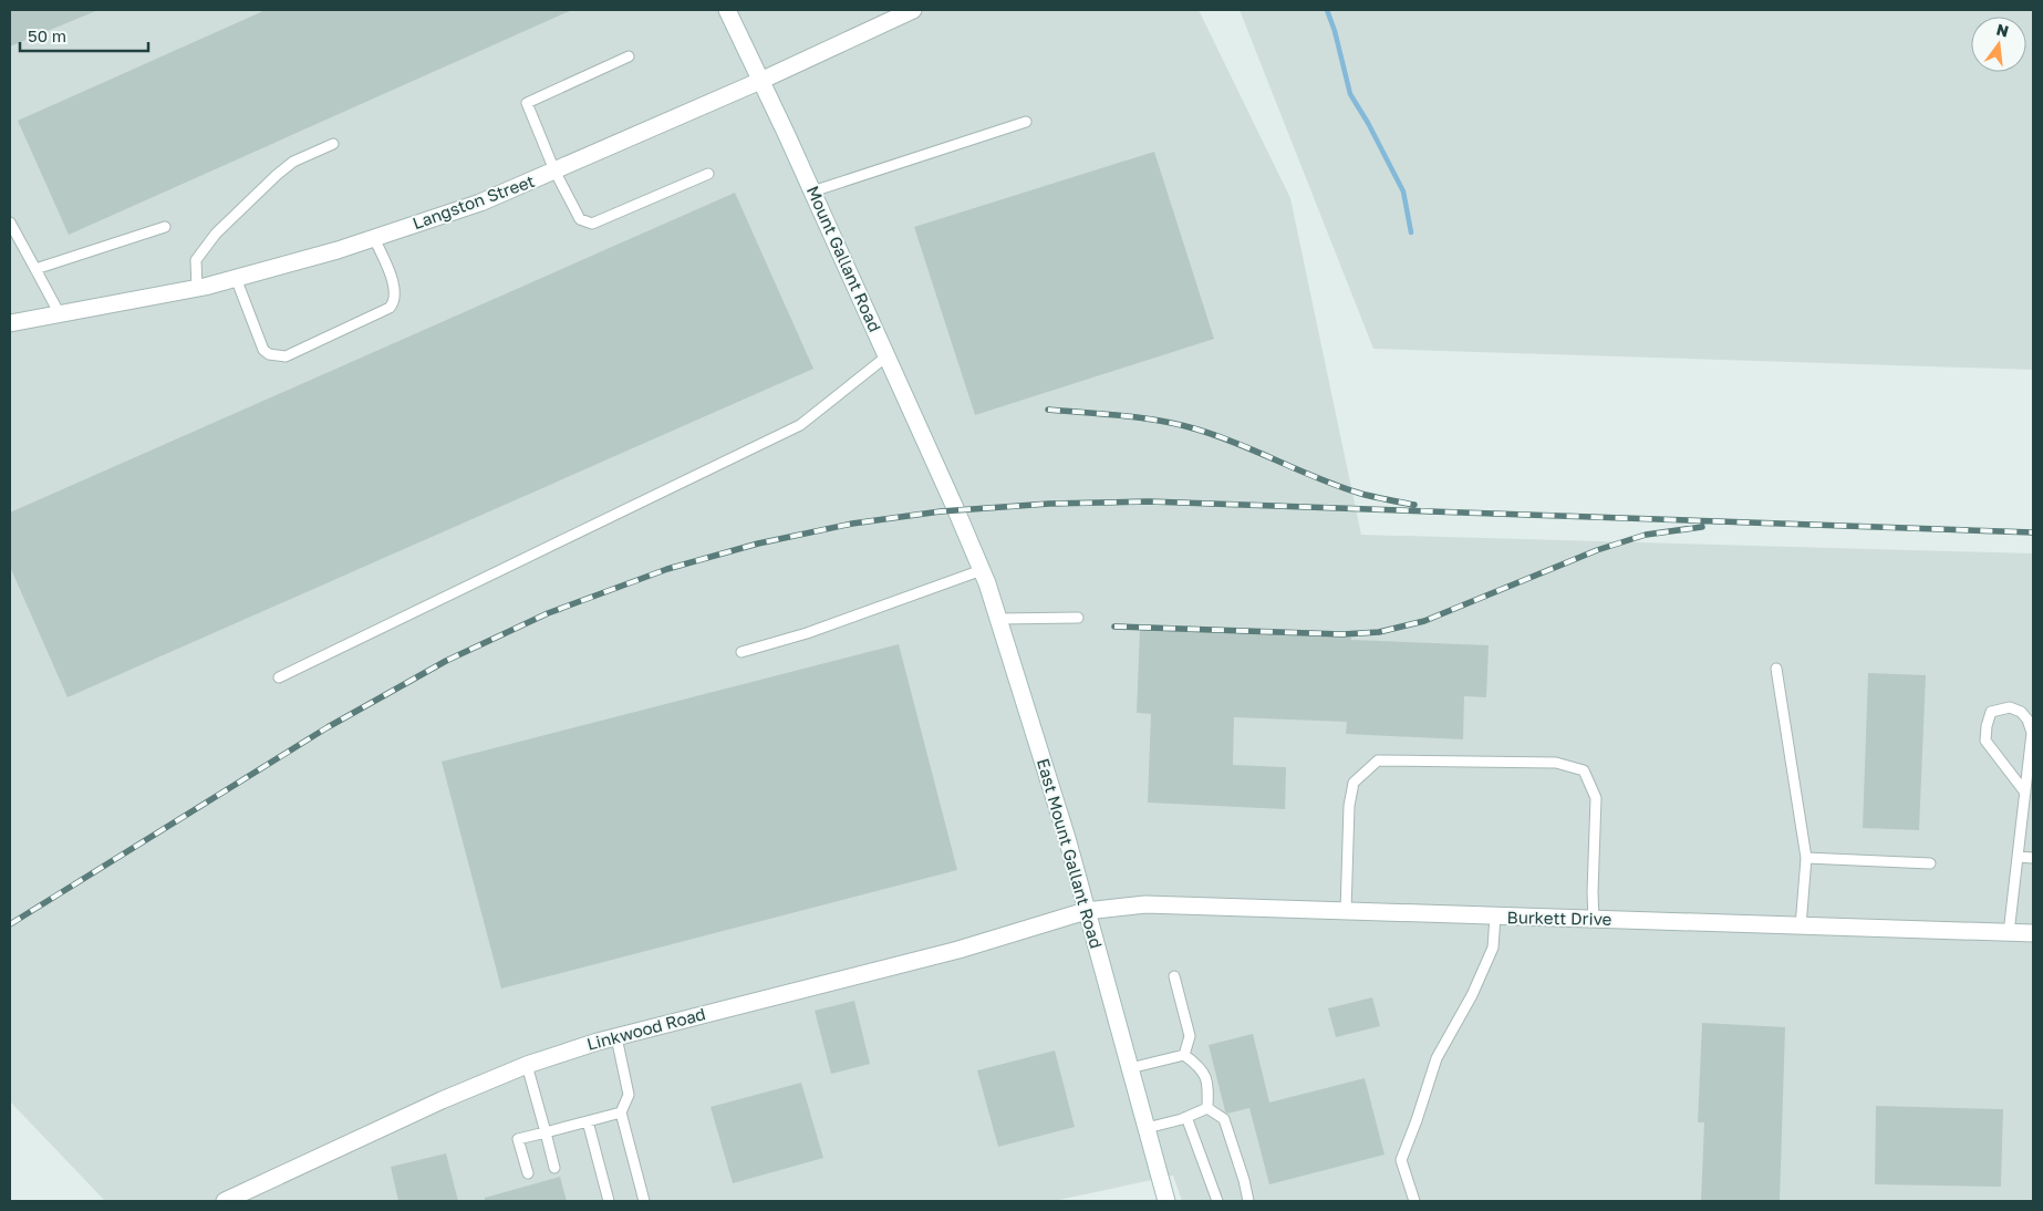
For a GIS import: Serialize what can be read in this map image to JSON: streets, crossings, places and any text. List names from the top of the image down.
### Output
{
  "streets": {
    "street": [
      "Langston Street",
      "Mount Gallant Road",
      "East Mount Gallant Road",
      "Burkett Drive",
      "Linkwood Road"
    ]
  },
  "crossings": [
    ["Langston Street", "Mount Gallant Road"],
    ["Mount Gallant Road", "East Mount Gallant Road"],
    ["East Mount Gallant Road", "Burkett Drive"],
    ["East Mount Gallant Road", "Linkwood Road"],
    ["Burkett Drive", "Linkwood Road"]
  ],
  "scale_bar": "50 m",
  "north": "top"
}
